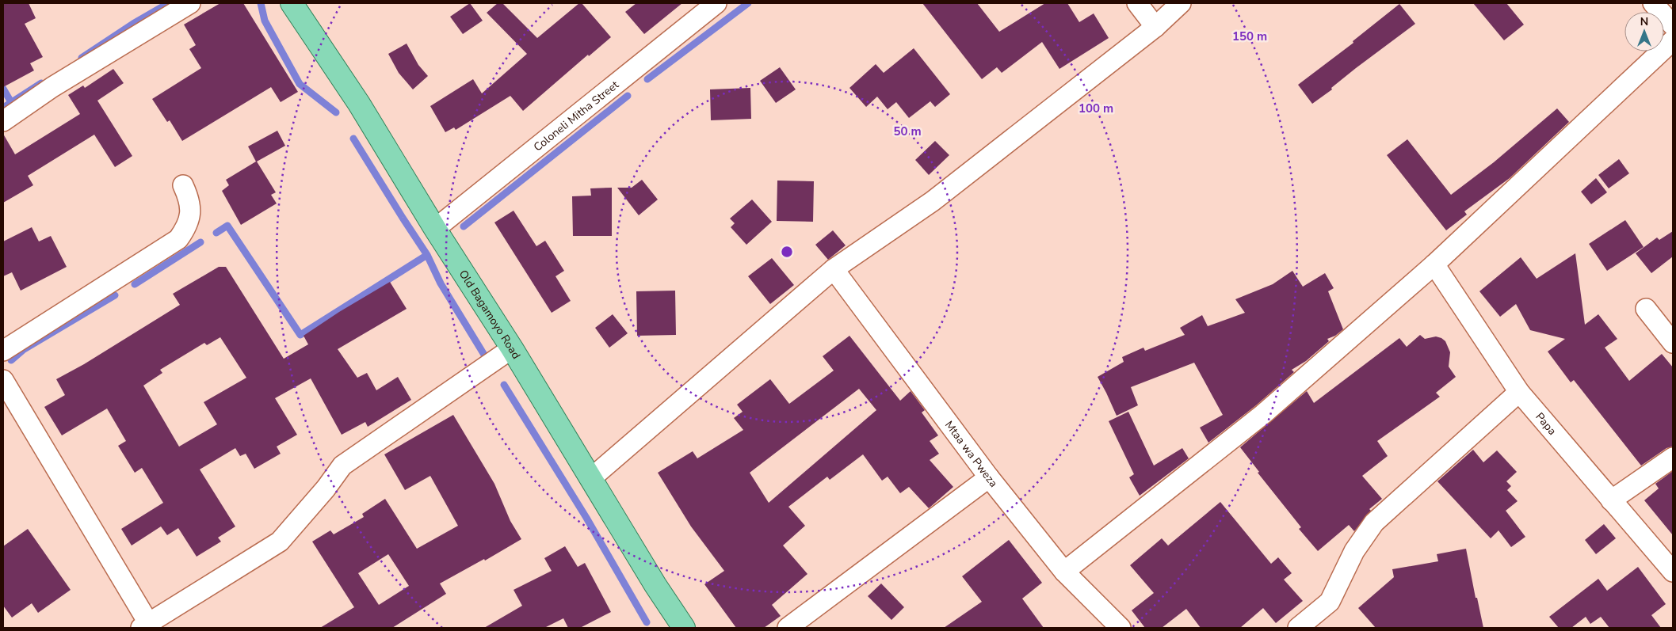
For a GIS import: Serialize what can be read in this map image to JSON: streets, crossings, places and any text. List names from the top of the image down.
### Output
{
  "streets": {
    "main road": ["Old Bagamoyo Road"],
    "street": ["Coloneli Mitha Street", "Papa", "Mtaa wa Pweza"]
  },
  "crossings": [
    ["Coloneli Mitha Street", "Old Bagamoyo Road"]
  ],
  "north": "top",
  "rings": ["150 m", "100 m", "50 m"]
}
